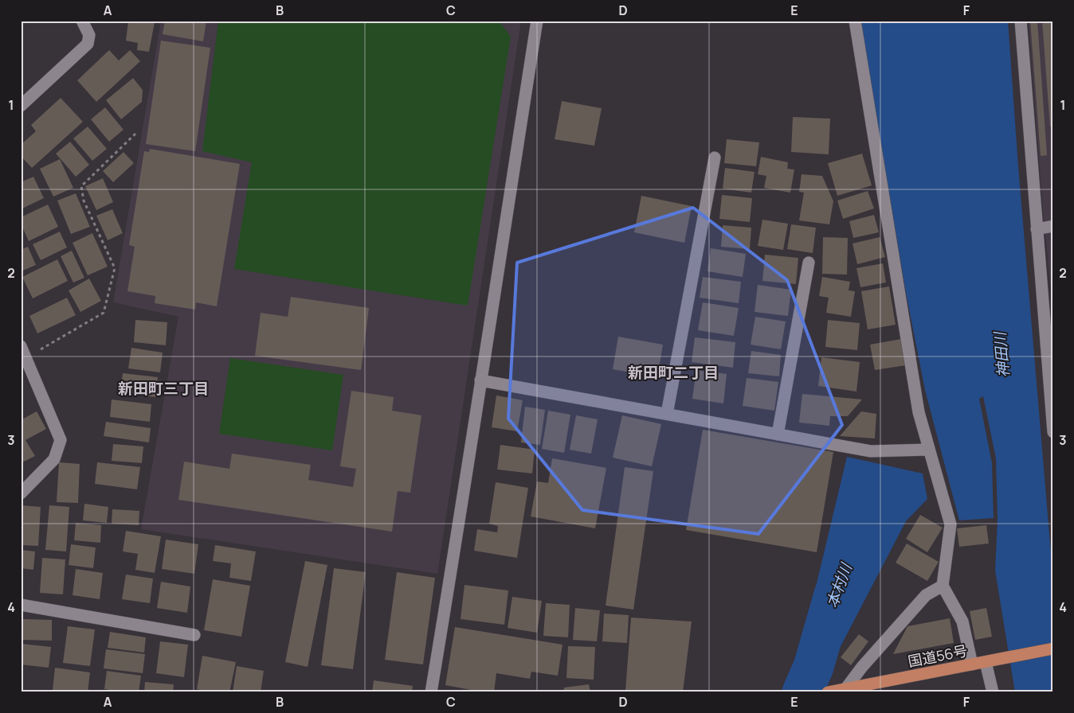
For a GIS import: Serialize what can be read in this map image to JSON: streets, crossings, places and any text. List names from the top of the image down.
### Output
{
  "streets": {
    "highway": ["国道56号"]
  },
  "districts": ["新田町二丁目", "新田町三丁目"],
  "water": ["神田川", "本村川"],
  "grid": {
    "columns": [
      "A",
      "B",
      "C",
      "D",
      "E",
      "F"
    ],
    "rows": [
      "1",
      "2",
      "3",
      "4"
    ]
  }
}
